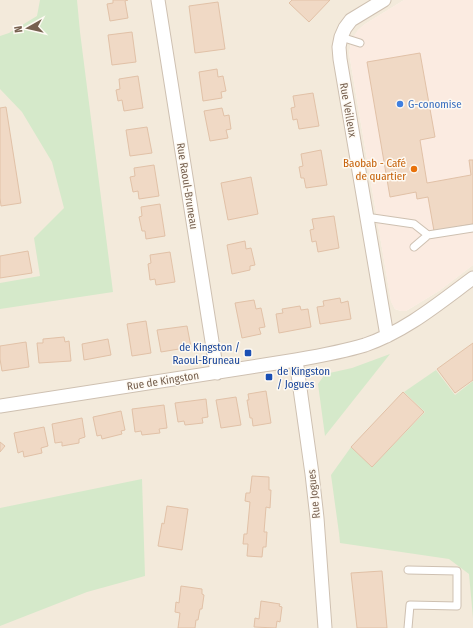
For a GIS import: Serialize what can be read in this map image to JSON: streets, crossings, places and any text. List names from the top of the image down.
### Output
{
  "streets": {
    "street": [
      "Rue Veilleux",
      "Rue Raoul-Bruneau",
      "Rue de Kingston",
      "Rue Jogues"
    ]
  },
  "crossings": [
    ["Rue Veilleux", "Rue de Kingston"],
    ["Rue Raoul-Bruneau", "Rue de Kingston"],
    ["Rue de Kingston", "Rue Jogues"]
  ],
  "places": {
    "other": ["G-conomise", "Baobab - Café de quartier"],
    "transit": ["de Kingston / Raoul-Bruneau", "de Kingston / Jogues"]
  },
  "north": "left"
}
